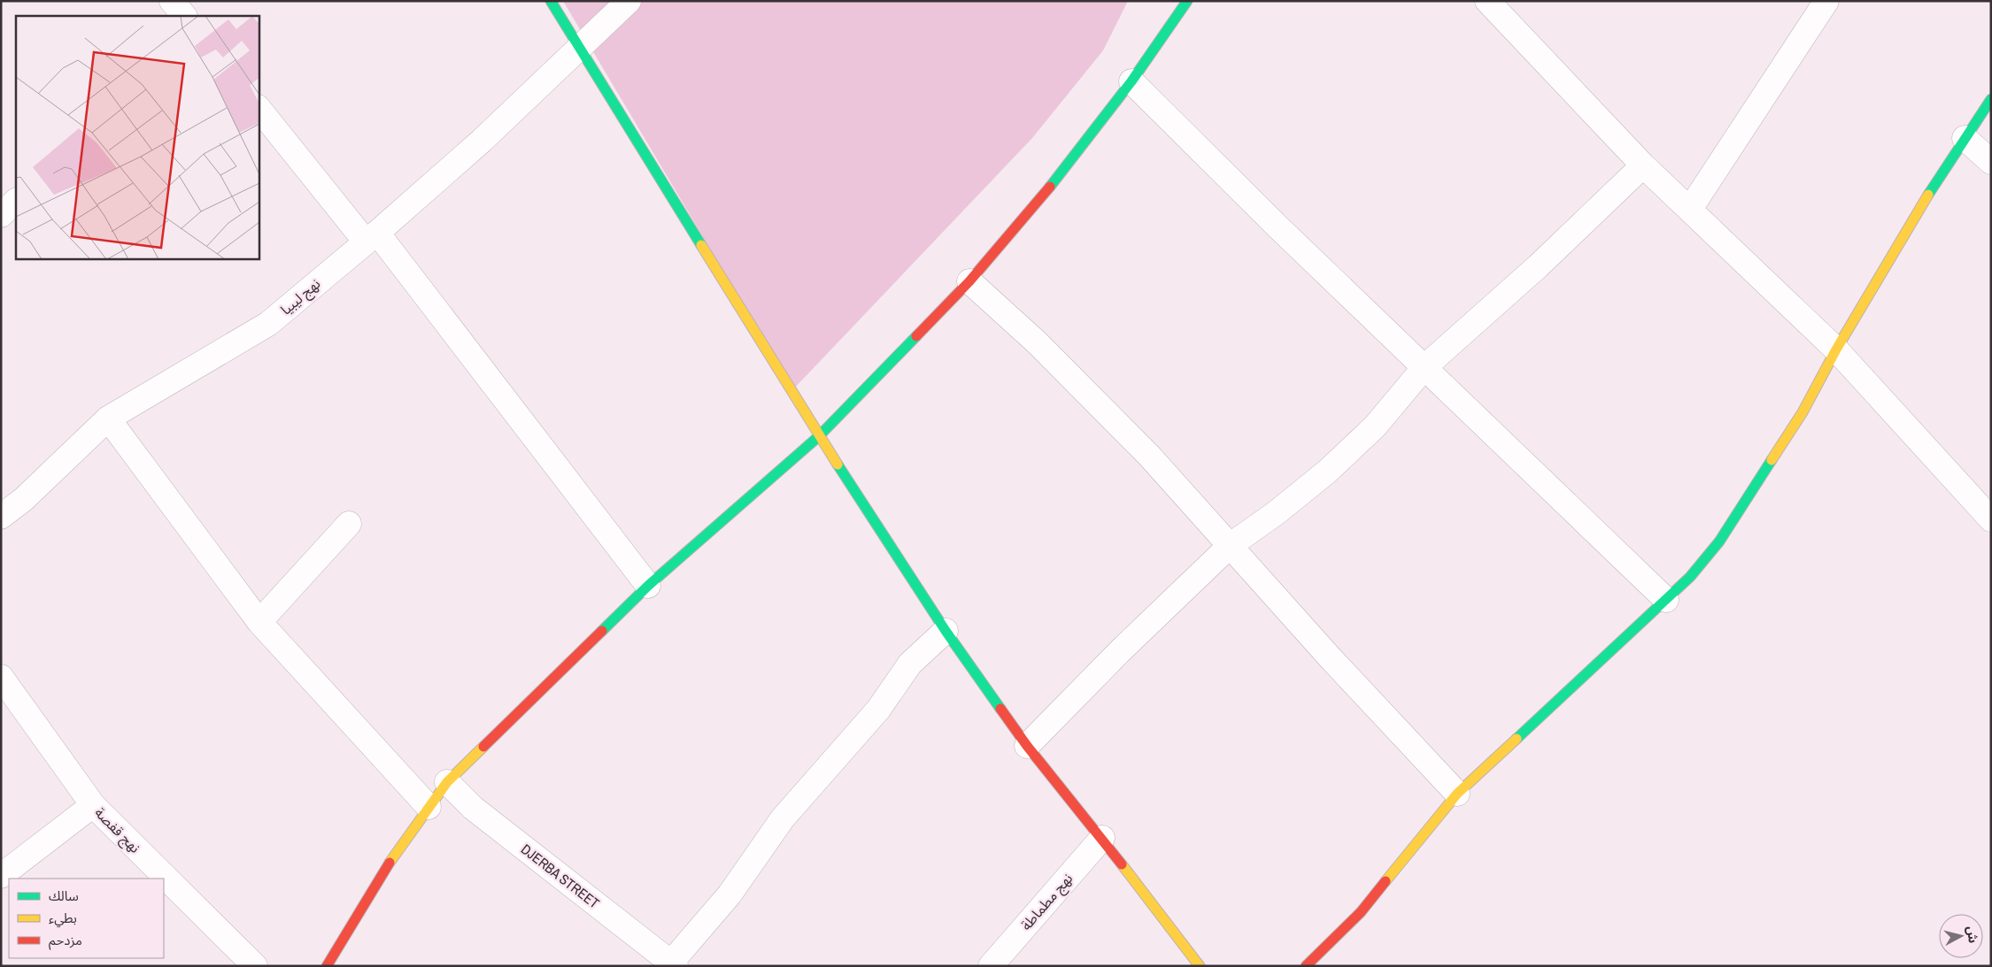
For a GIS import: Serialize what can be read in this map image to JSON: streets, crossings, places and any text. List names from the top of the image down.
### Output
{
  "streets": {
    "street": [
      "نهج ليبيا",
      "نهج قفصة",
      "DJERBA STREET",
      "نهج مطماطة"
    ]
  },
  "legend": ["سالك", "بطيء", "مزدحم"],
  "north": "right"
}
